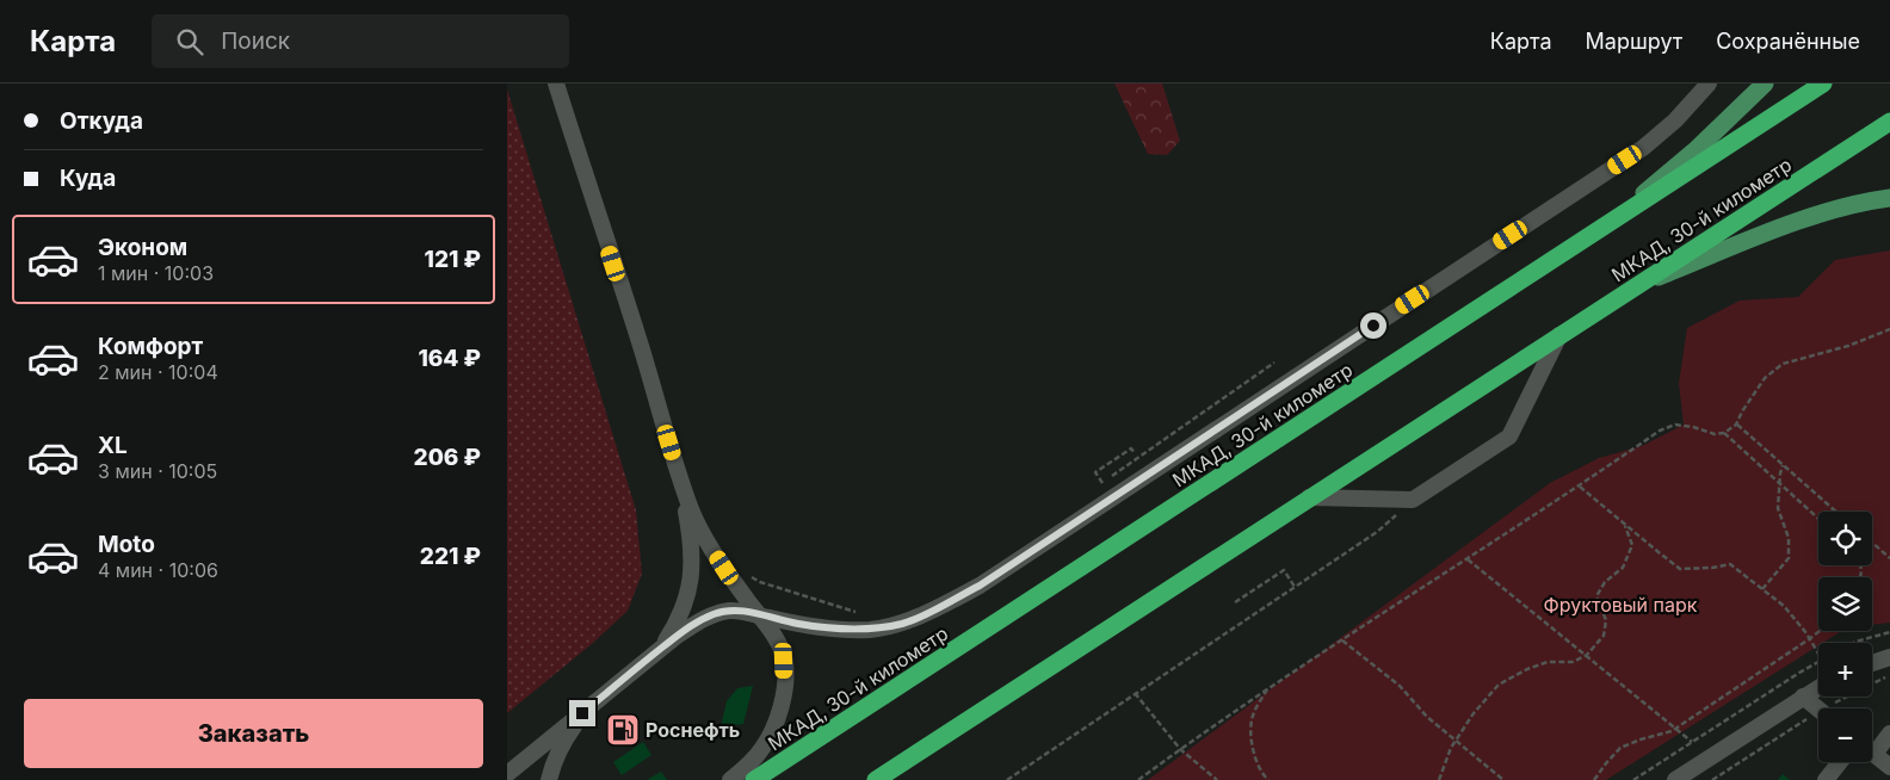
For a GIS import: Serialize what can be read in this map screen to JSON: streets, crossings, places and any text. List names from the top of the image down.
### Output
{
  "streets": {
    "highway": ["МКАД, 30-й километр"]
  },
  "parks": ["Фруктовый парк"],
  "places": {
    "fuel station": ["Роснефть"]
  },
  "page": {
    "header": "Карта",
    "search": "Поиск",
    "nav": ["Карта", "Маршрут", "Сохранённые"],
    "banner": ["Откуда", "Куда"],
    "list": [
      {
        "name": "Эконом",
        "note": "1 мин · 10:03",
        "value": "121 ₽"
      },
      {
        "name": "Комфорт",
        "note": "2 мин · 10:04",
        "value": "164 ₽"
      },
      {
        "name": "XL",
        "note": "3 мин · 10:05",
        "value": "206 ₽"
      },
      {
        "name": "Moto",
        "note": "4 мин · 10:06",
        "value": "221 ₽"
      }
    ],
    "map_buttons": ["+", "−"],
    "buttons": "Заказать"
  }
}
